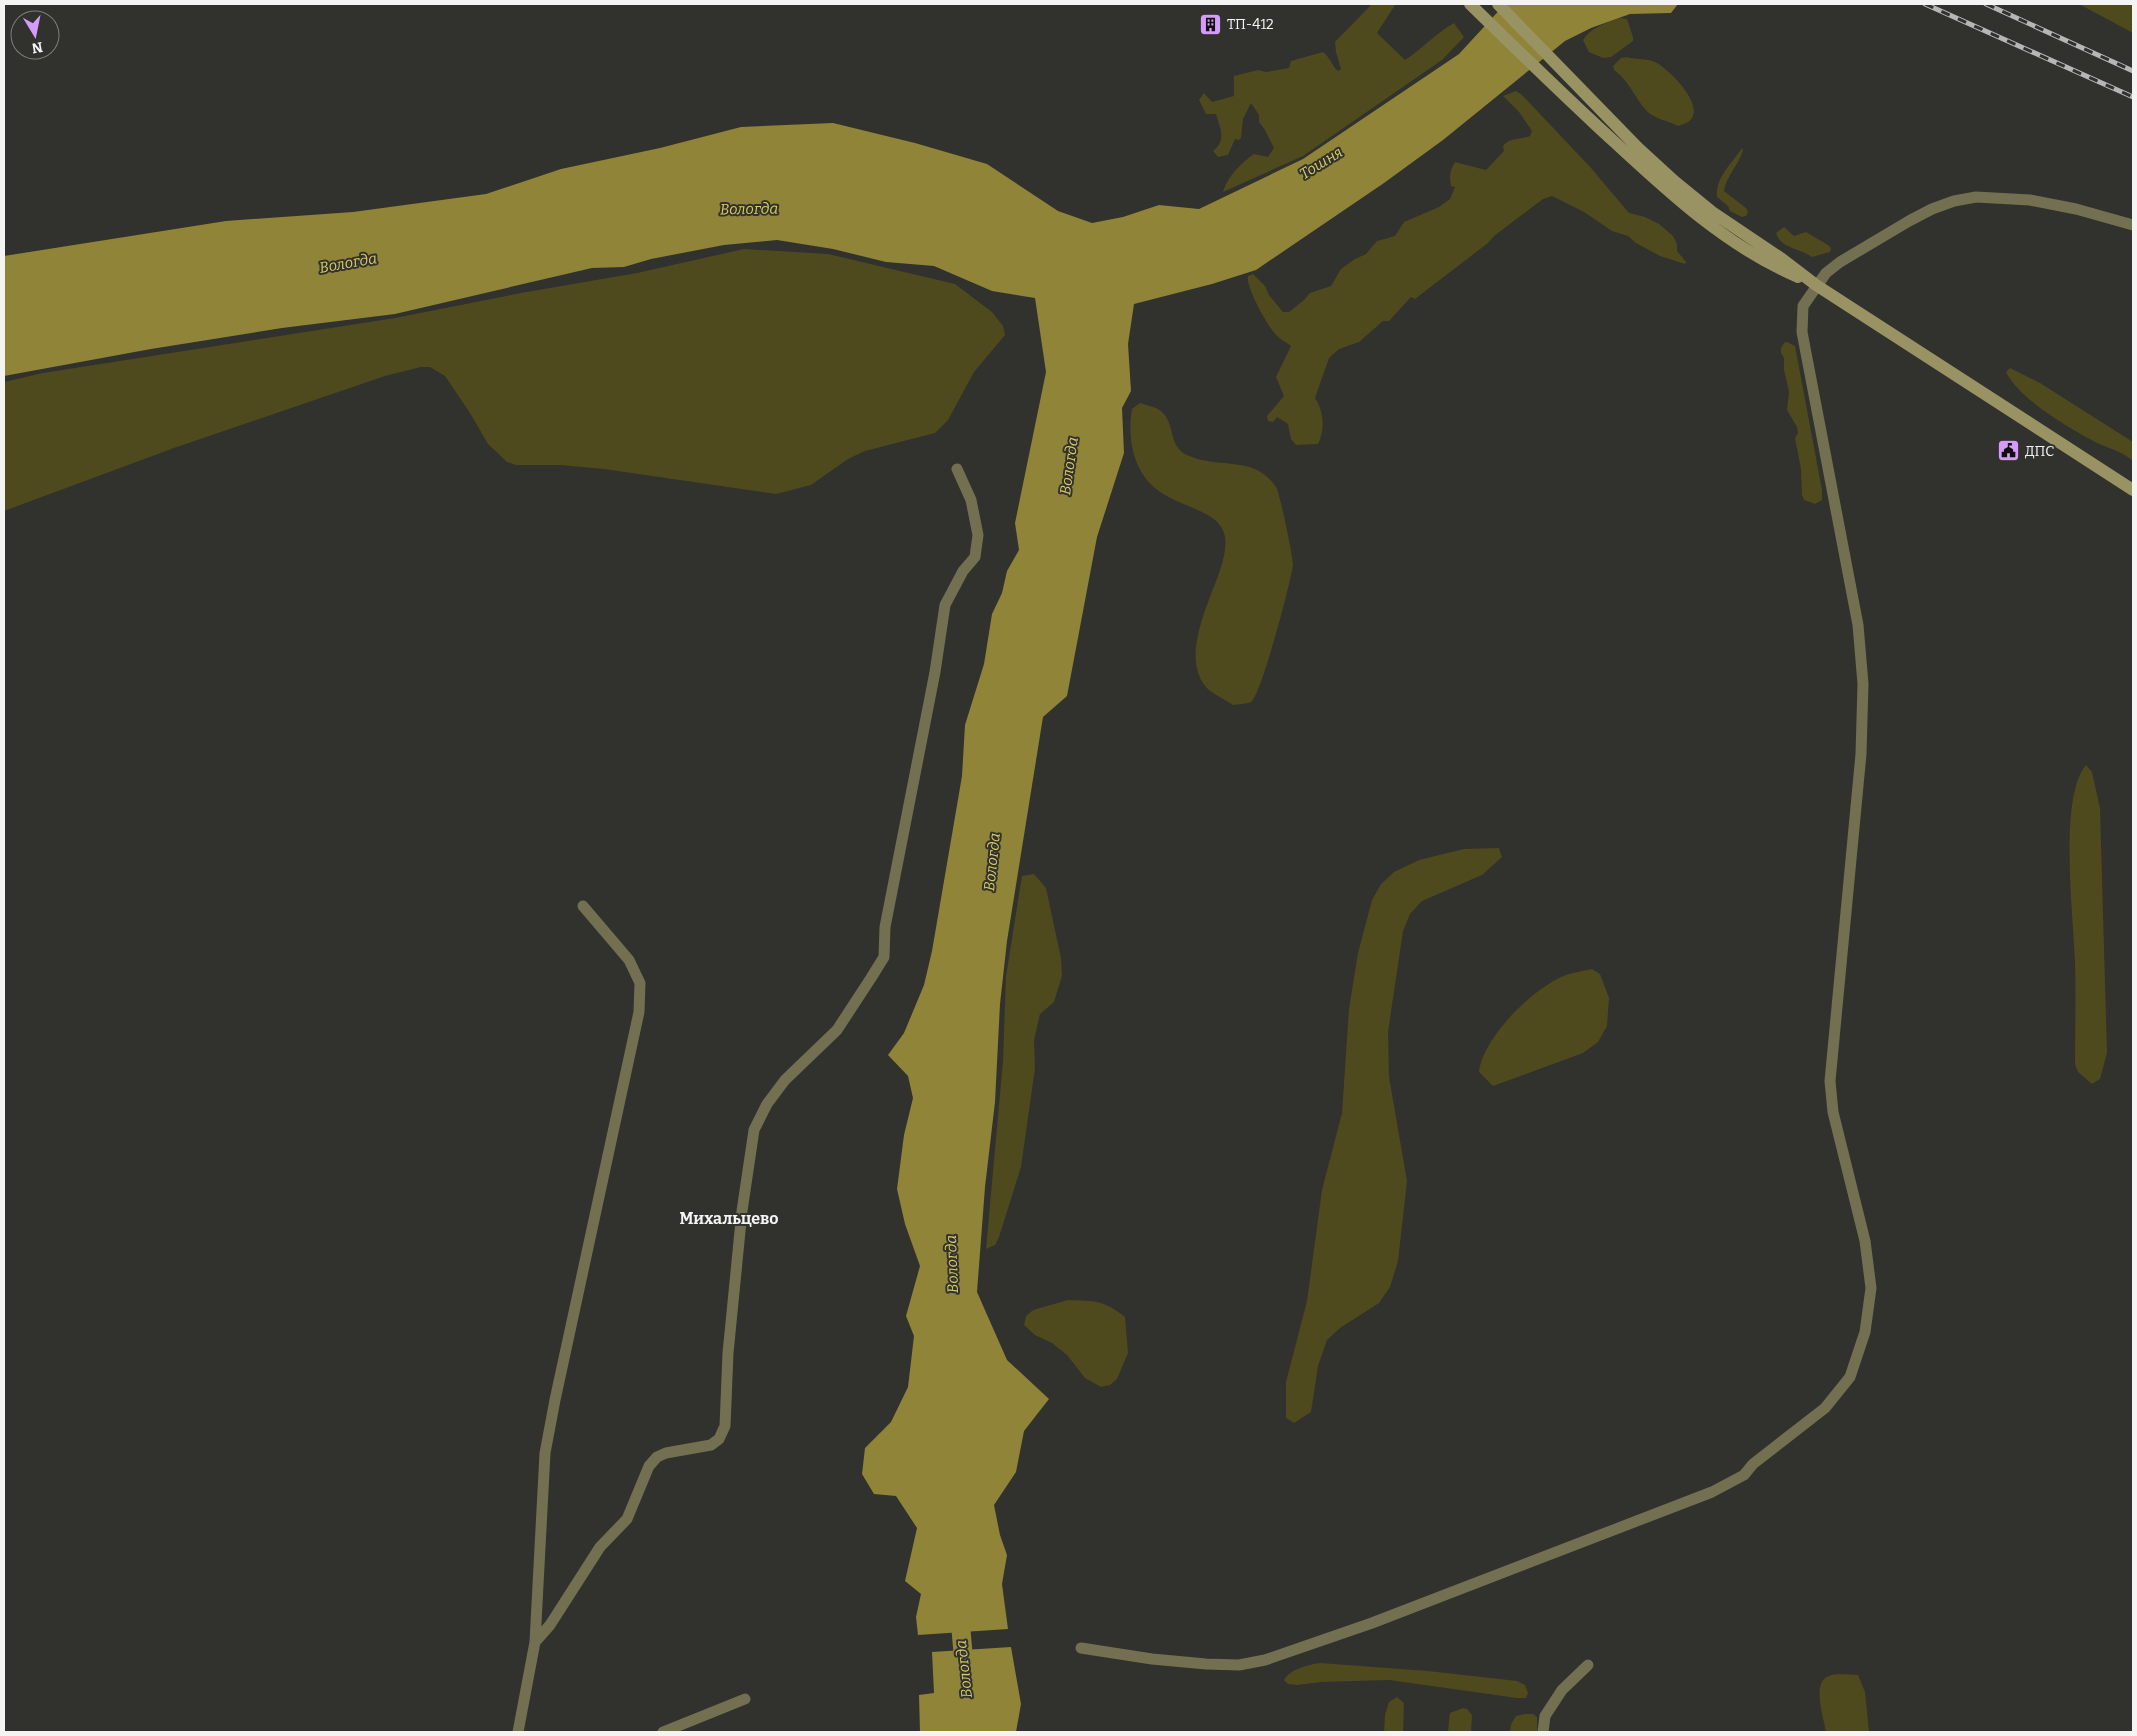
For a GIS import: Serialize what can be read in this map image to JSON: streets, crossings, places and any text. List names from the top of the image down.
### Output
{
  "districts": ["Михальцево"],
  "water": ["Тошня", "Вологда"],
  "places": {
    "building": ["ТП-412"],
    "public building": ["ДПС"]
  },
  "north": "bottom"
}
